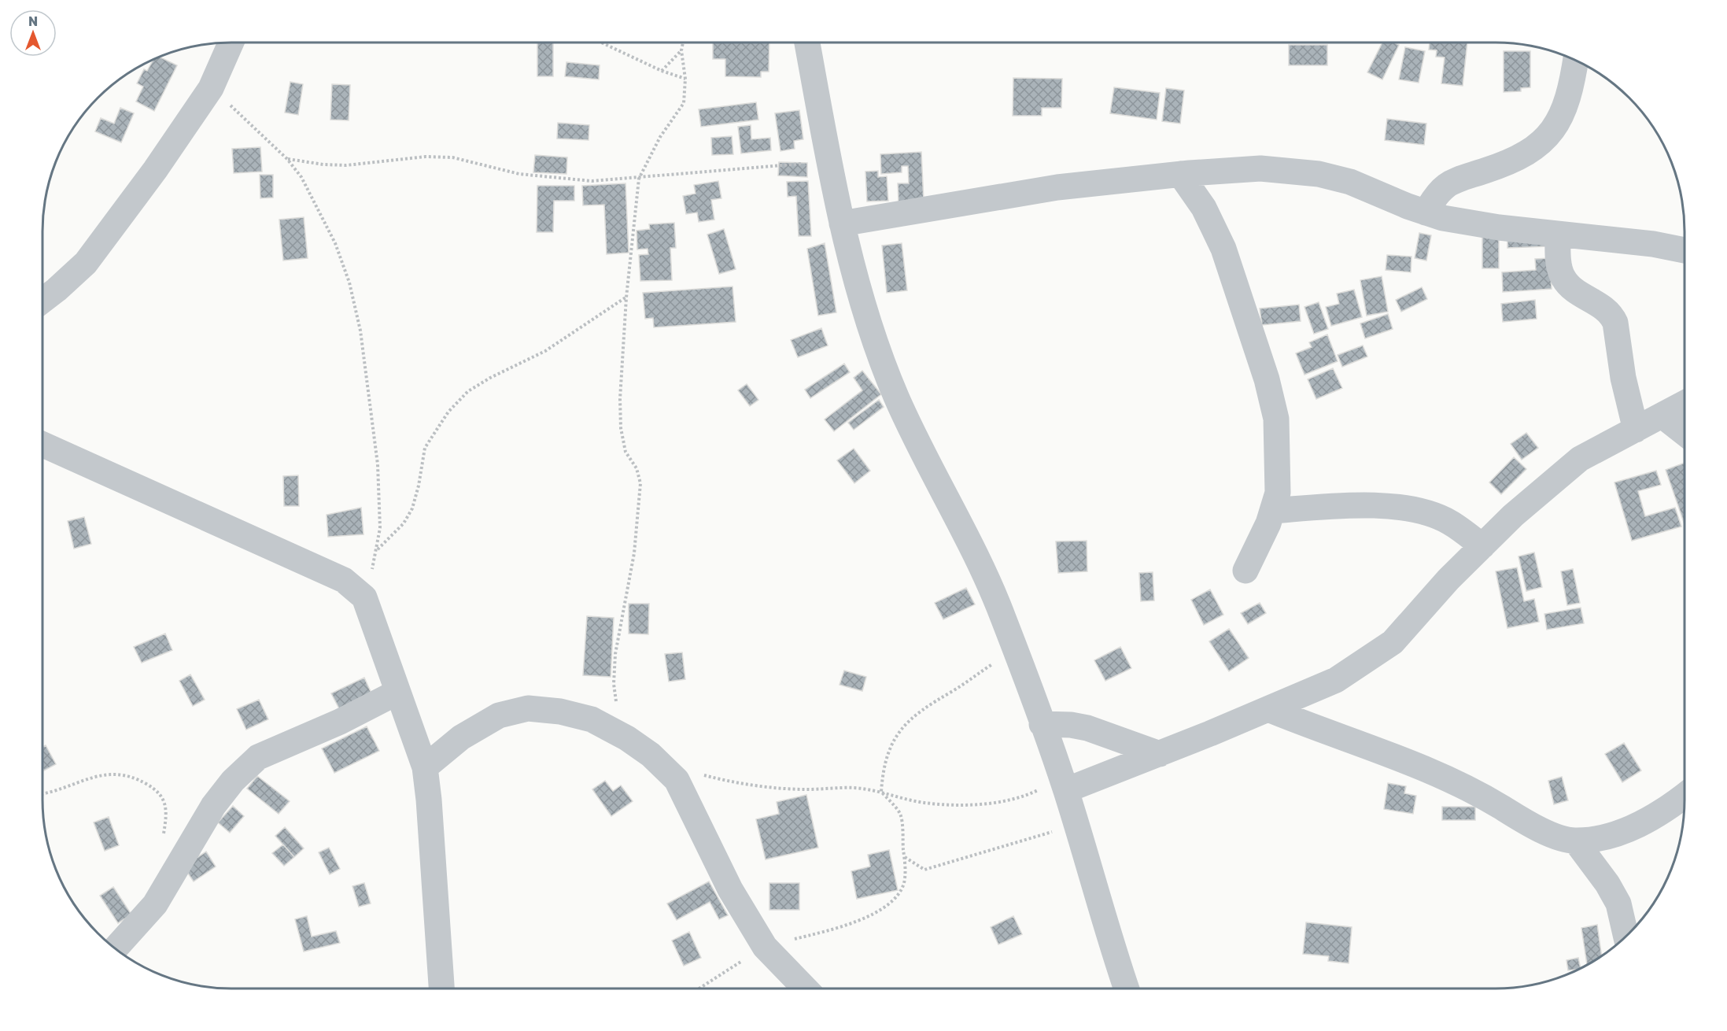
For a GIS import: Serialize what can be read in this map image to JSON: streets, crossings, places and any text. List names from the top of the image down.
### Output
{
  "north": "top"
}
